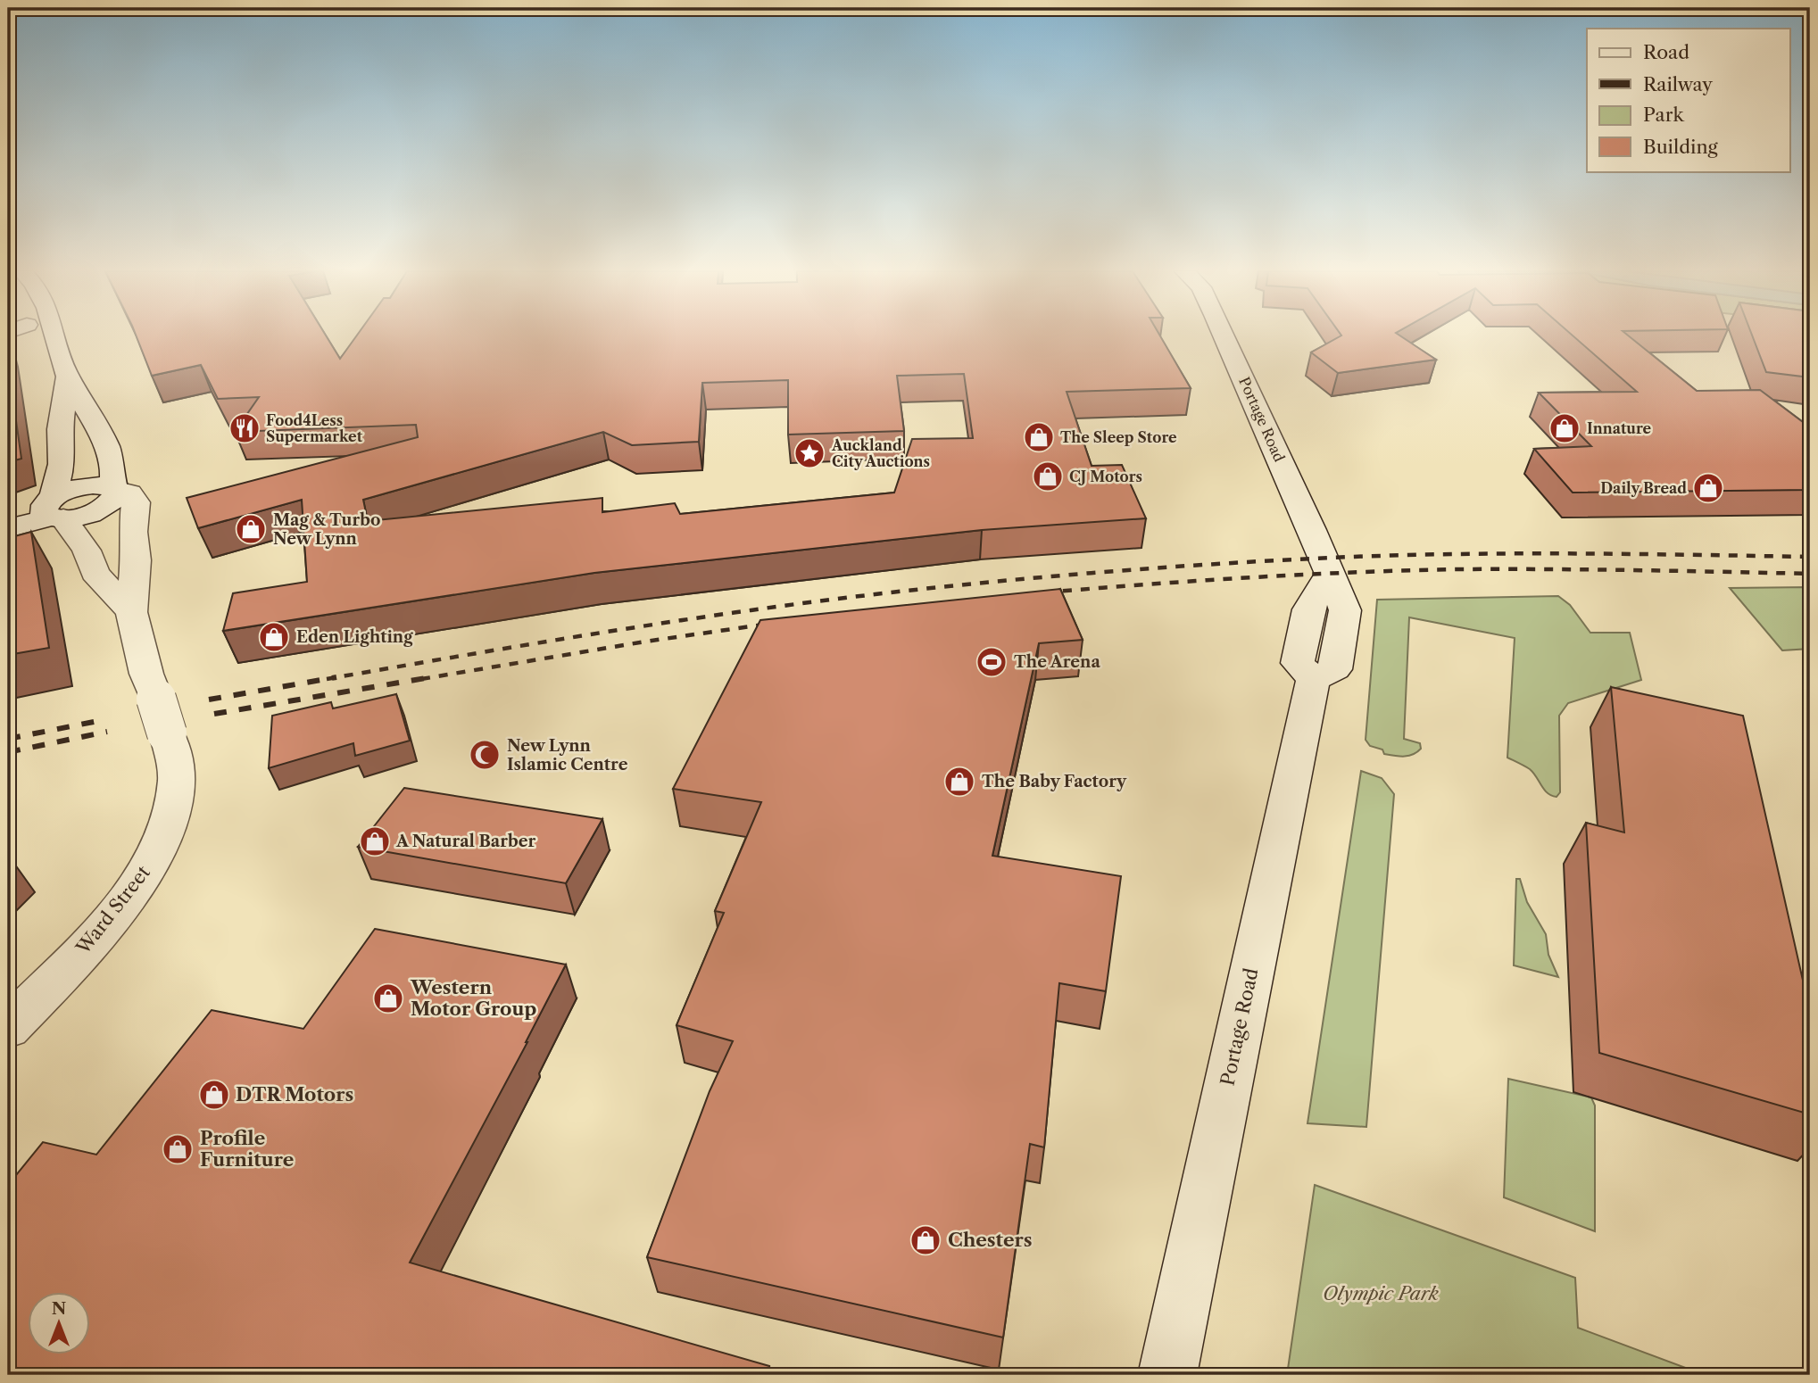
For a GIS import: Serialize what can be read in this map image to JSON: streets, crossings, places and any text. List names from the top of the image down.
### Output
{
  "streets": {
    "street": ["Portage Road", "Ward Street"]
  },
  "parks": ["Olympic Park"],
  "places": {
    "restaurant": ["Food4Less Supermarket"],
    "shop": [
      "Innature",
      "The Sleep Store",
      "CJ Motors",
      "Daily Bread",
      "Mag & Turbo New Lynn",
      "Eden Lighting",
      "The Baby Factory",
      "A Natural Barber",
      "Western Motor Group",
      "DTR Motors",
      "Profile Furniture",
      "Chesters"
    ],
    "place": ["Auckland City Auctions"],
    "sports": ["The Arena"],
    "mosque": ["New Lynn Islamic Centre"]
  },
  "legend": [
    "Road",
    "Railway",
    "Park",
    "Building"
  ],
  "north": "top"
}
